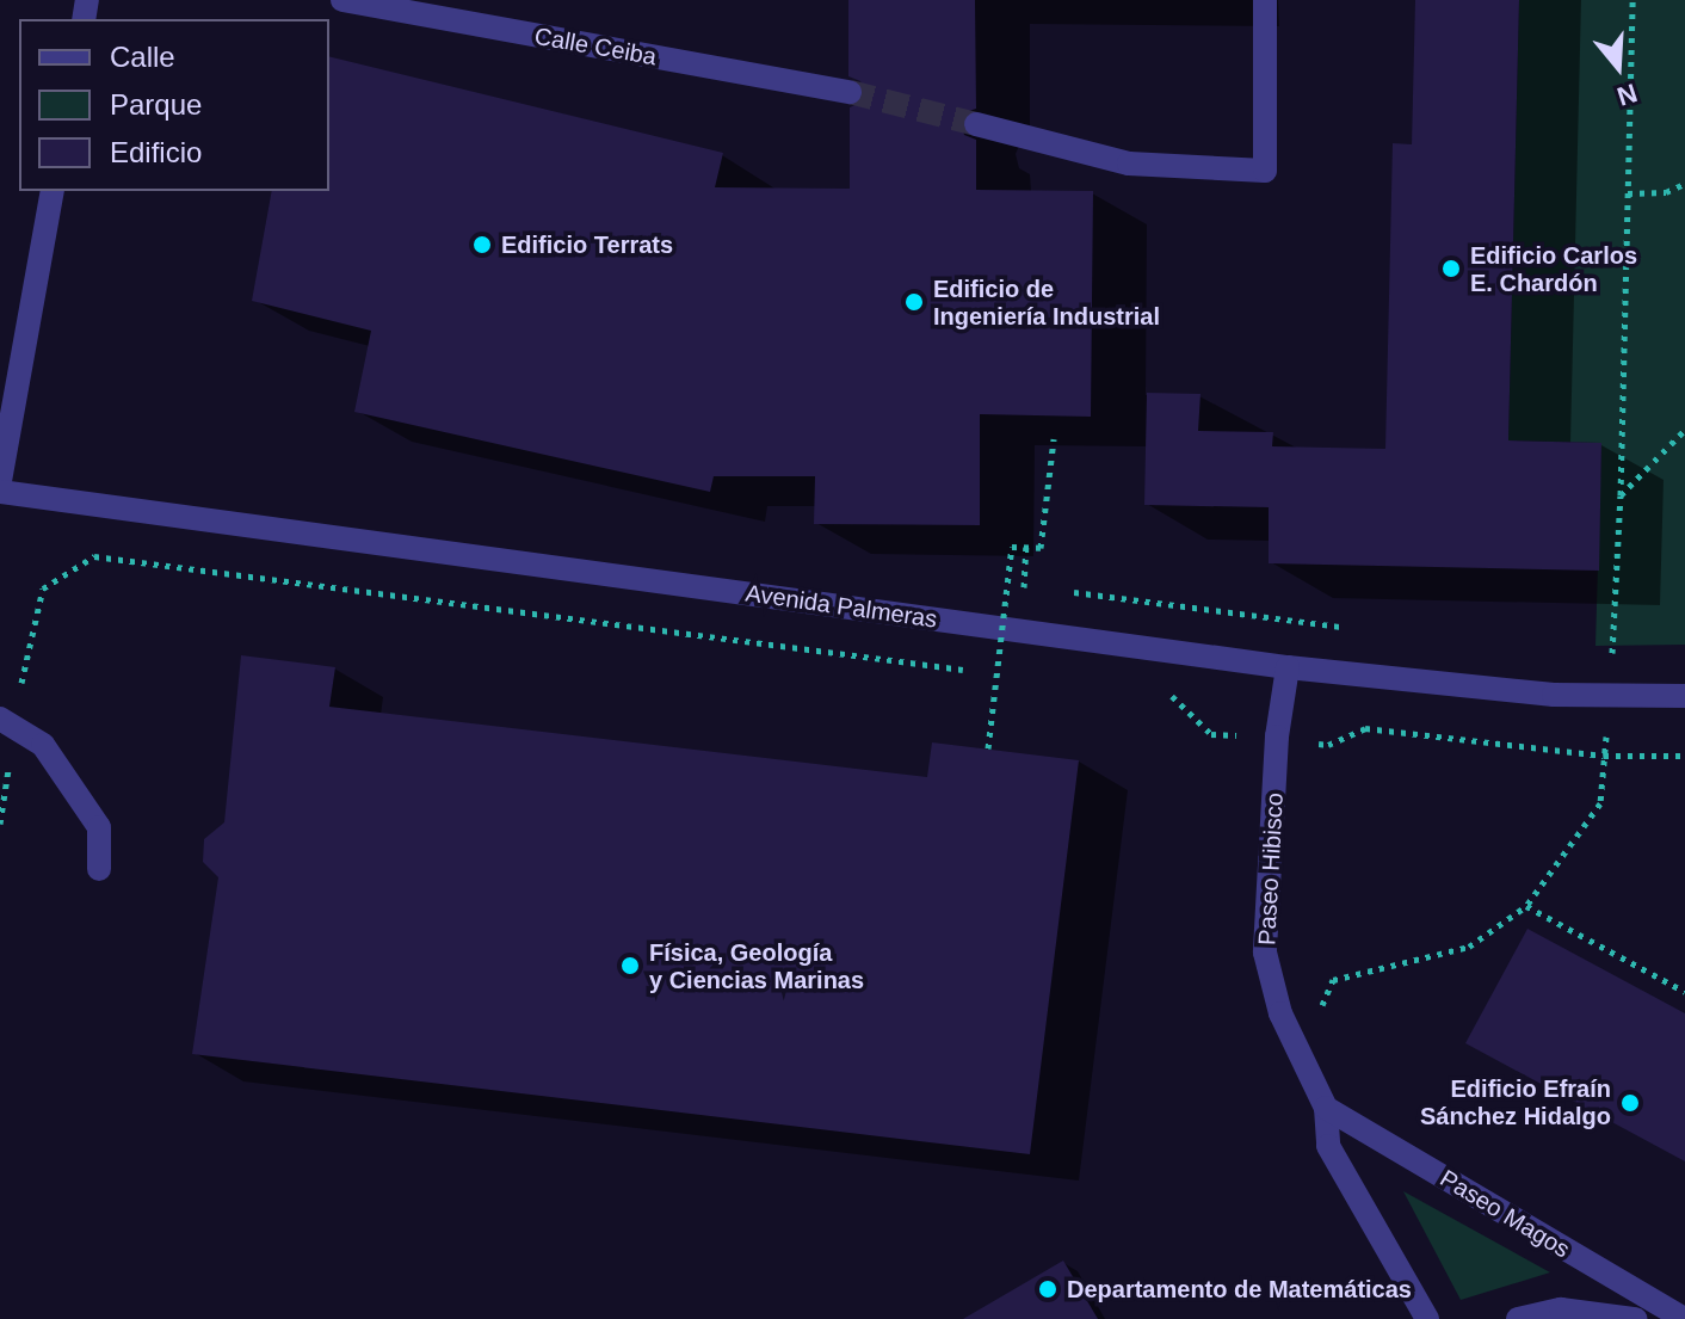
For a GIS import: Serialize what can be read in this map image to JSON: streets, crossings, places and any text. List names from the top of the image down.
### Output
{
  "streets": {
    "street": [
      "Calle Ceiba",
      "Avenida Palmeras",
      "Paseo Hibisco",
      "Paseo Magos"
    ]
  },
  "crossings": [
    ["Avenida Palmeras", "Paseo Hibisco"],
    ["Paseo Hibisco", "Paseo Magos"]
  ],
  "places": [
    "Edificio Terrats",
    "Edificio Carlos E. Chardón",
    "Edificio de Ingeniería Industrial",
    "Física, Geología y Ciencias Marinas",
    "Edificio Efraín Sánchez Hidalgo",
    "Departamento de Matemáticas"
  ],
  "legend": ["Calle", "Parque", "Edificio"],
  "north": "bottom"
}
